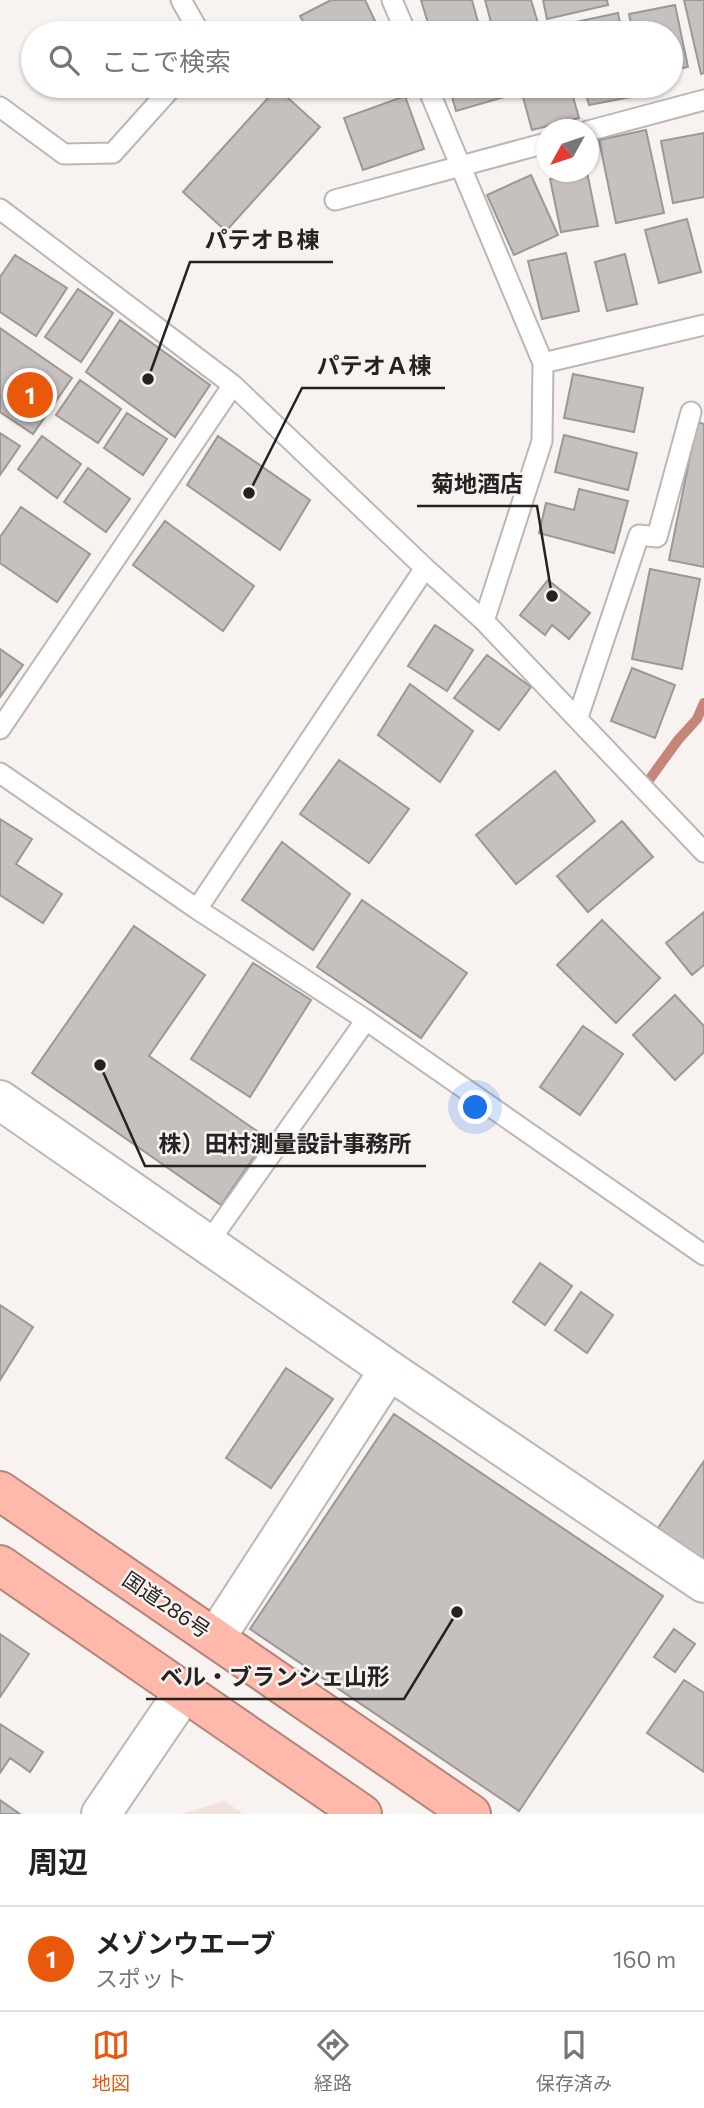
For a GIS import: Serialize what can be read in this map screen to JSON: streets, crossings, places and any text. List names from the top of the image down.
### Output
{
  "streets": {
    "highway": ["国道286号"]
  },
  "places": [
    "パテオＢ棟",
    "パテオＡ棟",
    "菊地酒店",
    "株）田村測量設計事務所",
    "ベル・ブランシェ山形"
  ],
  "north": "bottom left",
  "page": {
    "search": "ここで検索",
    "pins": "1",
    "heading": "周辺",
    "list": [
      {
        "mark": "1",
        "name": "メゾンウエーブ",
        "note": "スポット",
        "value": "160 m"
      }
    ],
    "nav": ["地図", "経路", "保存済み"]
  }
}
